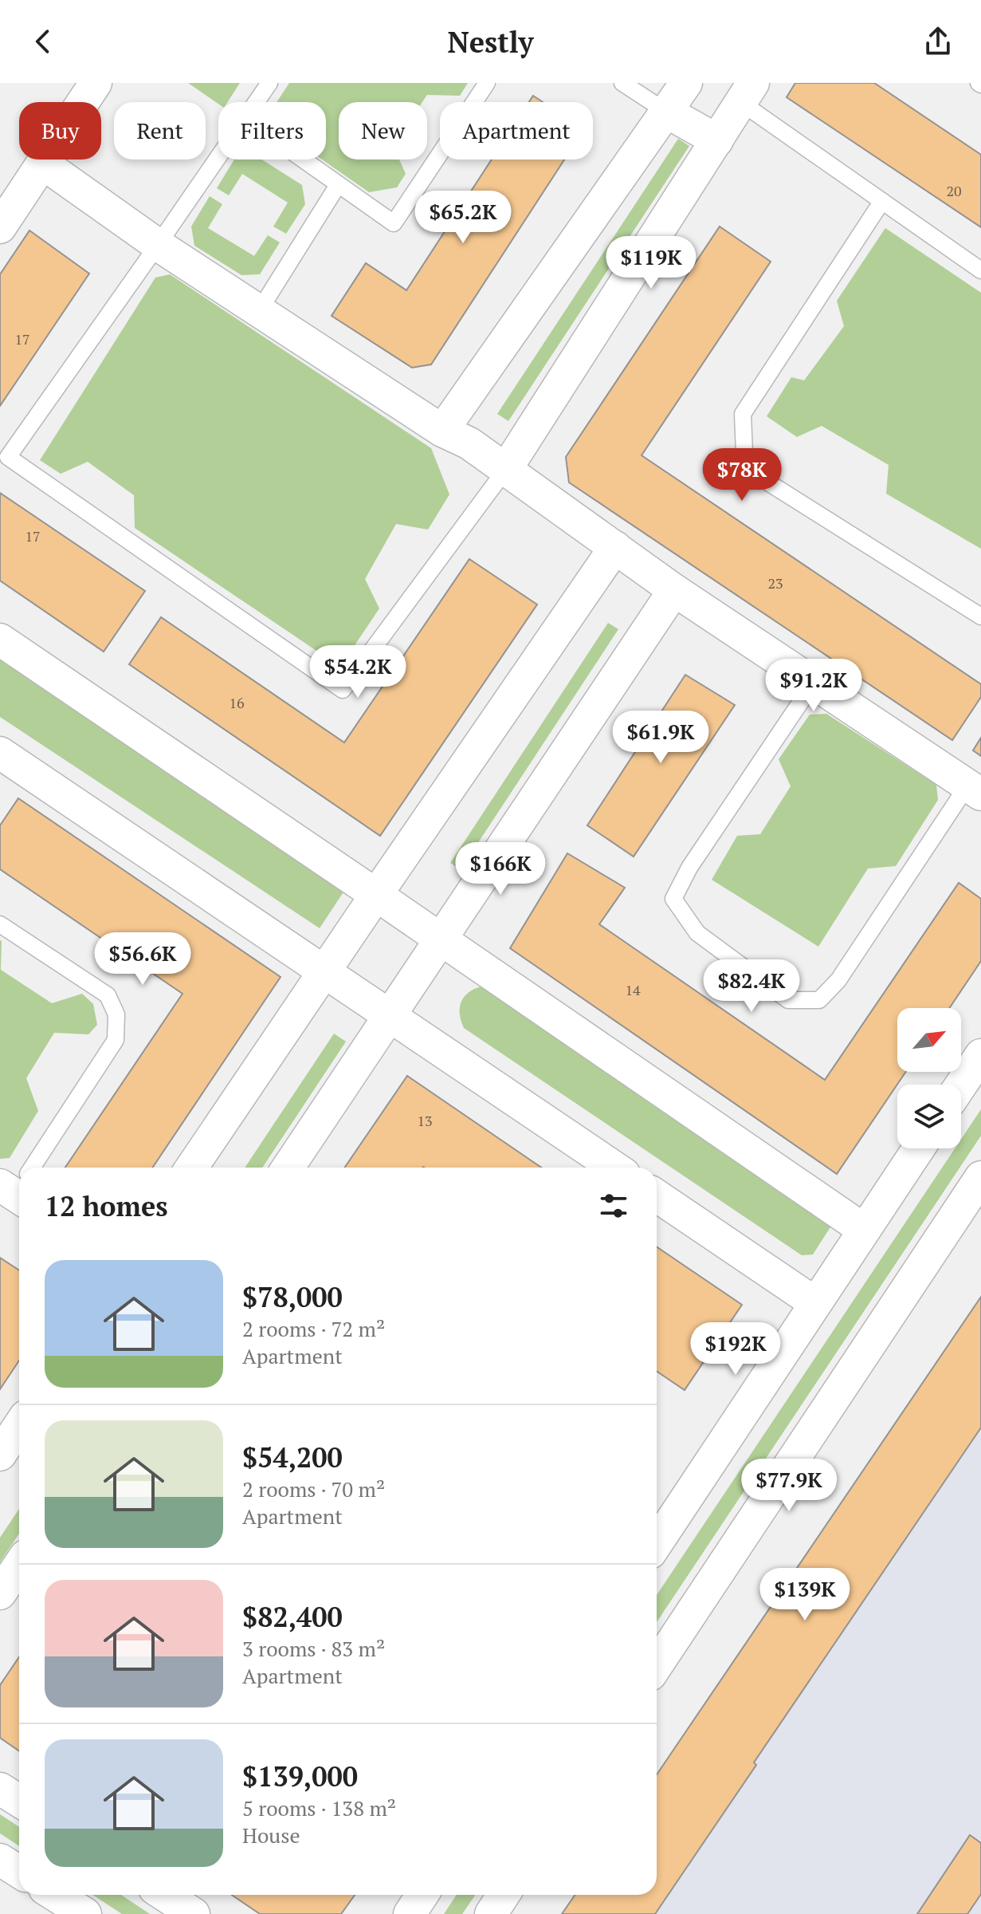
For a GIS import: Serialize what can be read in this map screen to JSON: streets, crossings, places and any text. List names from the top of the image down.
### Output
{
  "house_numbers": [
    "20",
    "17",
    "17",
    "23",
    "16",
    "14",
    "13"
  ],
  "north": "top right",
  "page": {
    "header": "Nestly",
    "chip": [
      "Buy",
      "Rent",
      "Filters",
      "New",
      "Apartment"
    ],
    "price": [
      "$65.2K",
      "$119K",
      "$78K",
      "$54.2K",
      "$91.2K",
      "$61.9K",
      "$166K",
      "$56.6K",
      "$82.4K",
      "$192K",
      "$77.9K",
      "$139K"
    ],
    "heading": "12 homes",
    "list": [
      {
        "name": "$78,000",
        "note": "2 rooms · 72 m² · Apartment"
      },
      {
        "name": "$54,200",
        "note": "2 rooms · 70 m² · Apartment"
      },
      {
        "name": "$82,400",
        "note": "3 rooms · 83 m² · Apartment"
      },
      {
        "name": "$139,000",
        "note": "5 rooms · 138 m² · House"
      }
    ]
  }
}
